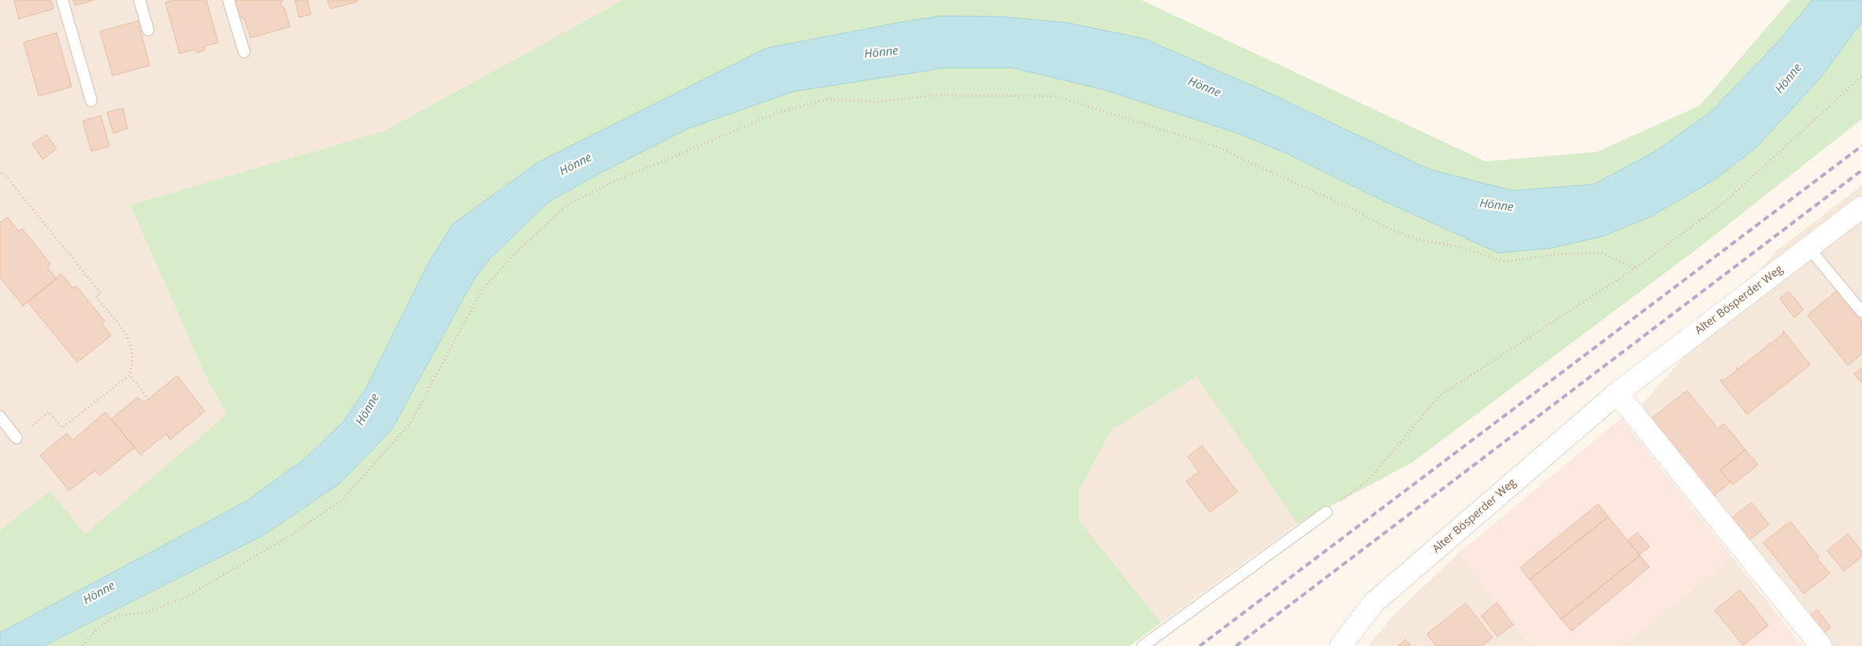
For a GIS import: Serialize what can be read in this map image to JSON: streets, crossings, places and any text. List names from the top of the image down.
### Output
{
  "streets": {
    "street": ["Alter Bösperder Weg"]
  },
  "water": ["Hönne"]
}
